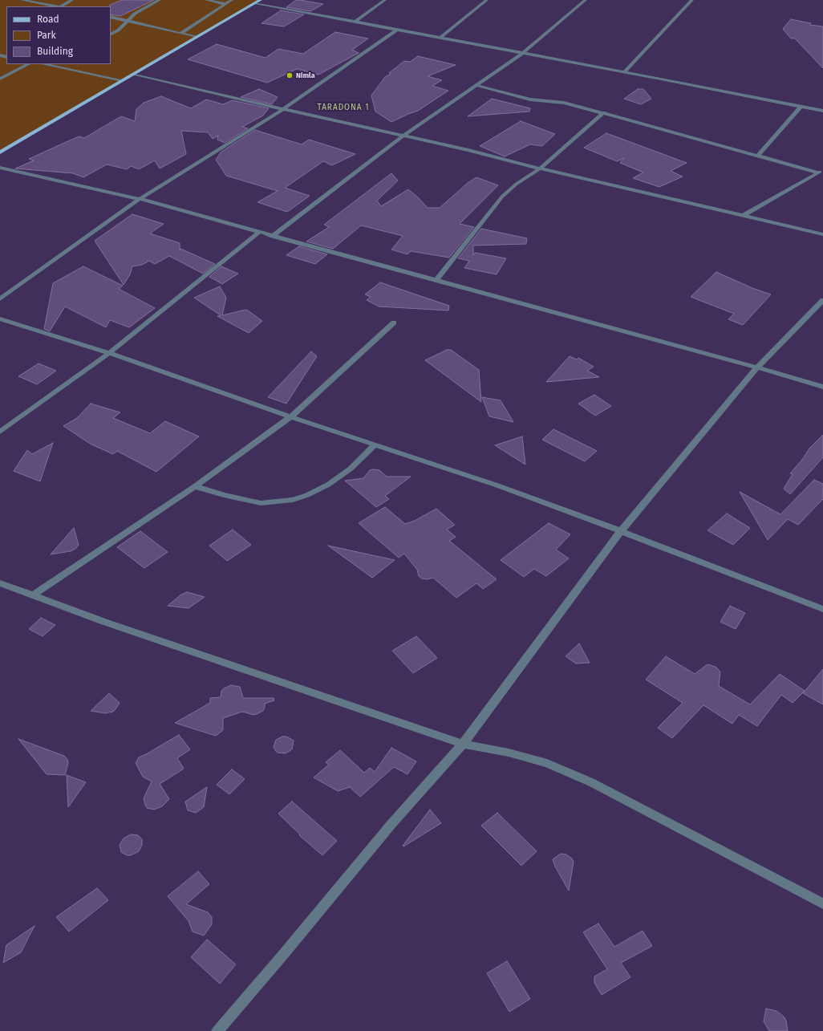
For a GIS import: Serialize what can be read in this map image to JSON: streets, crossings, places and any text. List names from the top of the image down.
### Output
{
  "districts": ["TARADONA 1"],
  "places": ["Nimla"],
  "legend": ["Road", "Park", "Building"]
}
